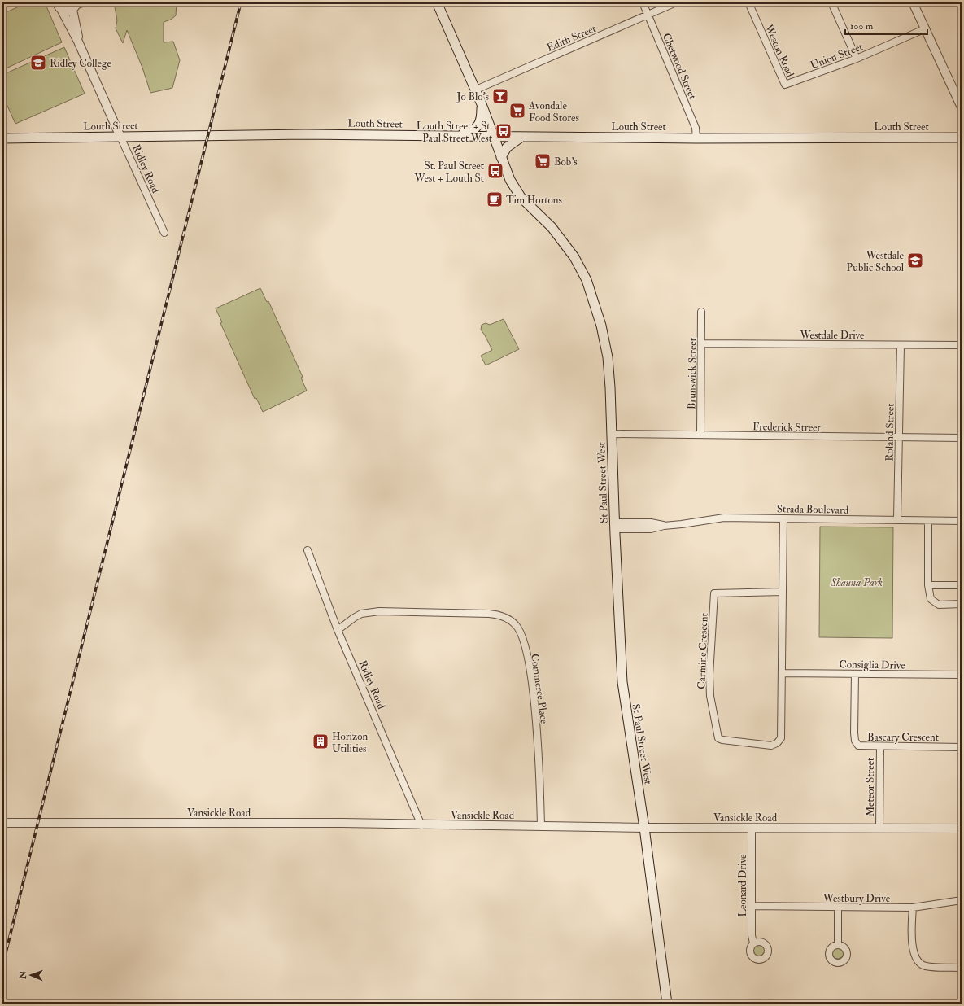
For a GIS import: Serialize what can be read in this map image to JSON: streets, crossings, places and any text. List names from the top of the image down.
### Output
{
  "streets": {
    "main road": ["Louth Street", "St Paul Street West"],
    "street": [
      "Edith Street",
      "Weston Road",
      "Union Street",
      "Chetwood Street",
      "Ridley Road",
      "Westdale Drive",
      "Brunswick Street",
      "Frederick Street",
      "Roland Street",
      "Strada Boulevard",
      "Carmine Crescent",
      "Consiglia Drive",
      "Commerce Place",
      "Bascary Crescent",
      "Meteor Street",
      "Vansickle Road",
      "Leonard Drive",
      "Westbury Drive"
    ]
  },
  "crossings": [
    ["Edith Street", "Chetwood Street"],
    ["Edith Street", "St Paul Street West"],
    ["Weston Road", "Union Street"],
    ["Chetwood Street", "Louth Street"],
    ["Louth Street", "Ridley Road"],
    ["Louth Street", "St Paul Street West"],
    ["Ridley Road", "Commerce Place"],
    ["Ridley Road", "Vansickle Road"],
    ["Westdale Drive", "Brunswick Street"],
    ["Westdale Drive", "Roland Street"],
    ["Brunswick Street", "Frederick Street"],
    ["Frederick Street", "Roland Street"],
    ["Frederick Street", "St Paul Street West"],
    ["Roland Street", "Strada Boulevard"],
    ["St Paul Street West", "Strada Boulevard"],
    ["St Paul Street West", "Vansickle Road"],
    ["Strada Boulevard", "Carmine Crescent"],
    ["Carmine Crescent", "Consiglia Drive"],
    ["Consiglia Drive", "Bascary Crescent"],
    ["Commerce Place", "Vansickle Road"],
    ["Bascary Crescent", "Meteor Street"],
    ["Meteor Street", "Vansickle Road"],
    ["Vansickle Road", "Leonard Drive"],
    ["Leonard Drive", "Westbury Drive"]
  ],
  "parks": ["Shauna Park"],
  "places": {
    "school or university": ["Ridley College", "Westdale Public School"],
    "bar": ["Jo Blo's"],
    "supermarket": ["Avondale Food Stores", "Bob's"],
    "bus stop": ["Louth Street + St. Paul Street West", "St. Paul Street West + Louth St"],
    "cafe": ["Tim Hortons"],
    "building": ["Horizon Utilities"]
  },
  "scale_bar": "100 m",
  "north": "left"
}
